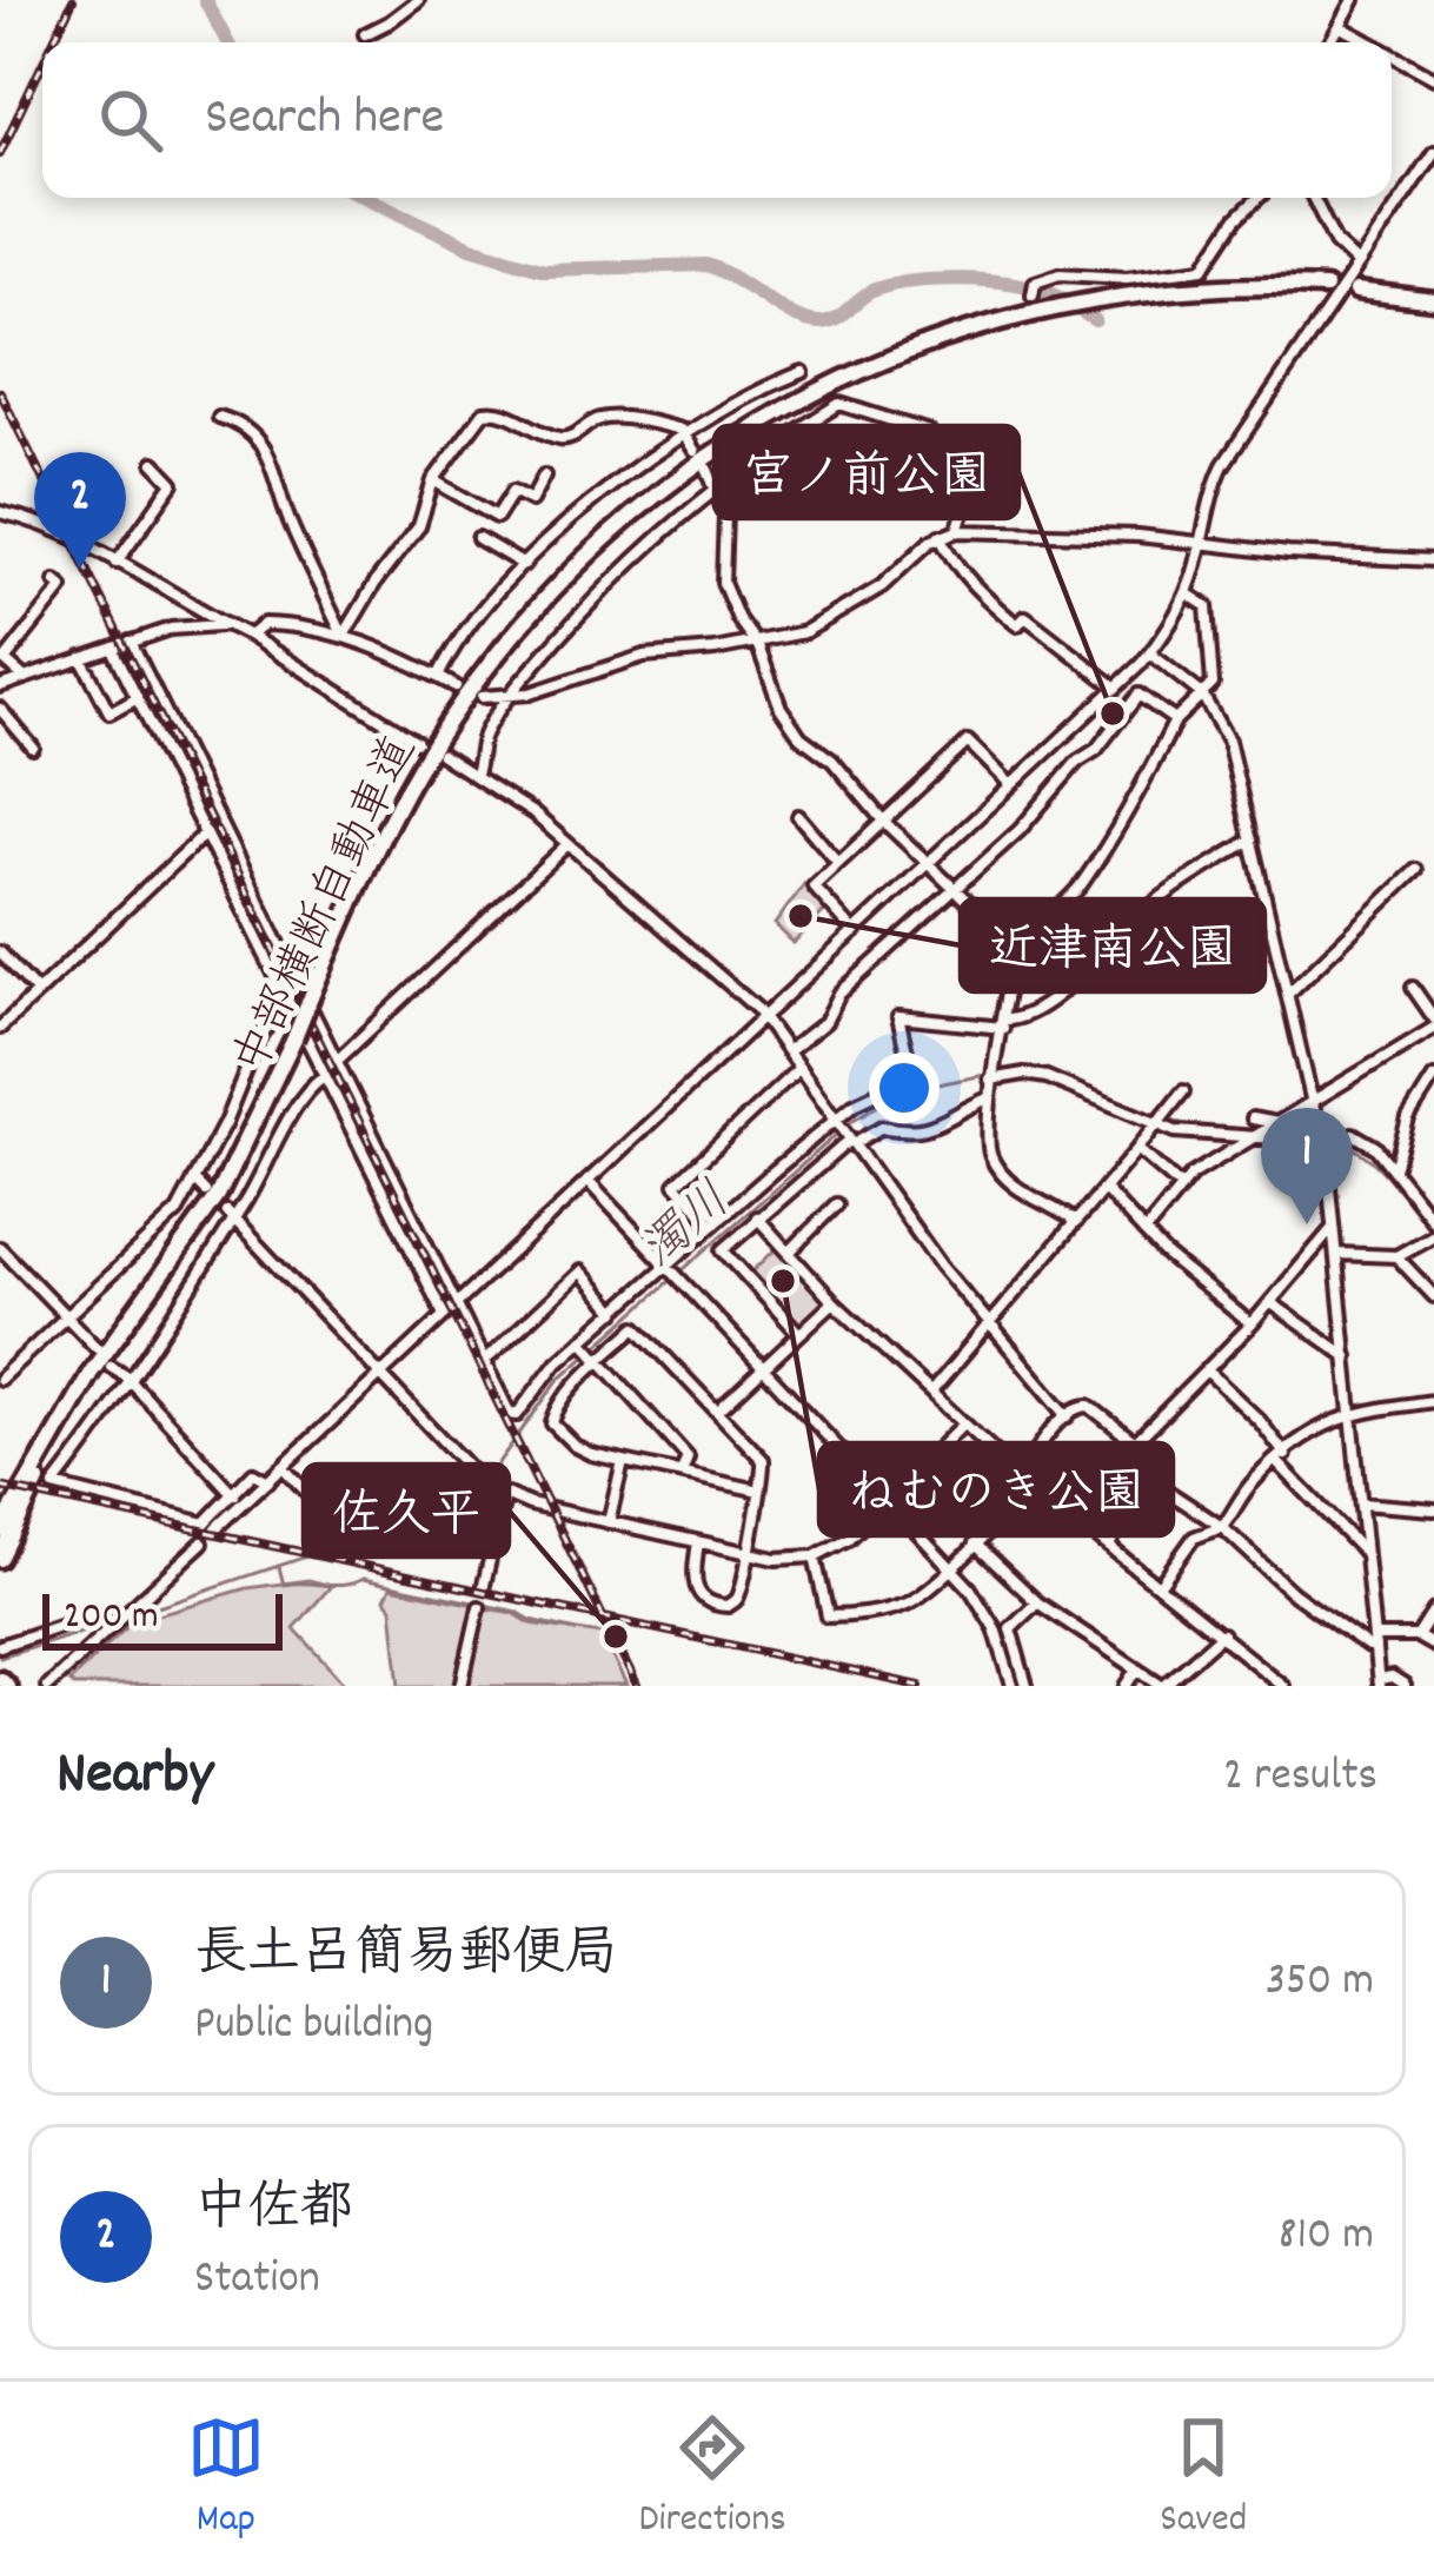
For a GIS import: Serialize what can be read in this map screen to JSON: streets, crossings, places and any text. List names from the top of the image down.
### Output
{
  "streets": {
    "highway": ["中部横断自動車道"]
  },
  "water": ["濁川"],
  "places": [
    "宮ノ前公園",
    "近津南公園",
    "ねむのき公園",
    "佐久平"
  ],
  "scale_bar": "200 m",
  "page": {
    "search": "Search here",
    "pins": ["2", "1"],
    "scale": "200 m",
    "heading": ["Nearby", "2 results"],
    "list": [
      {
        "mark": "1",
        "name": "長土呂簡易郵便局",
        "note": "Public building",
        "value": "350 m"
      },
      {
        "mark": "2",
        "name": "中佐都",
        "note": "Station",
        "value": "810 m"
      }
    ],
    "nav": ["Map", "Directions", "Saved"]
  }
}
